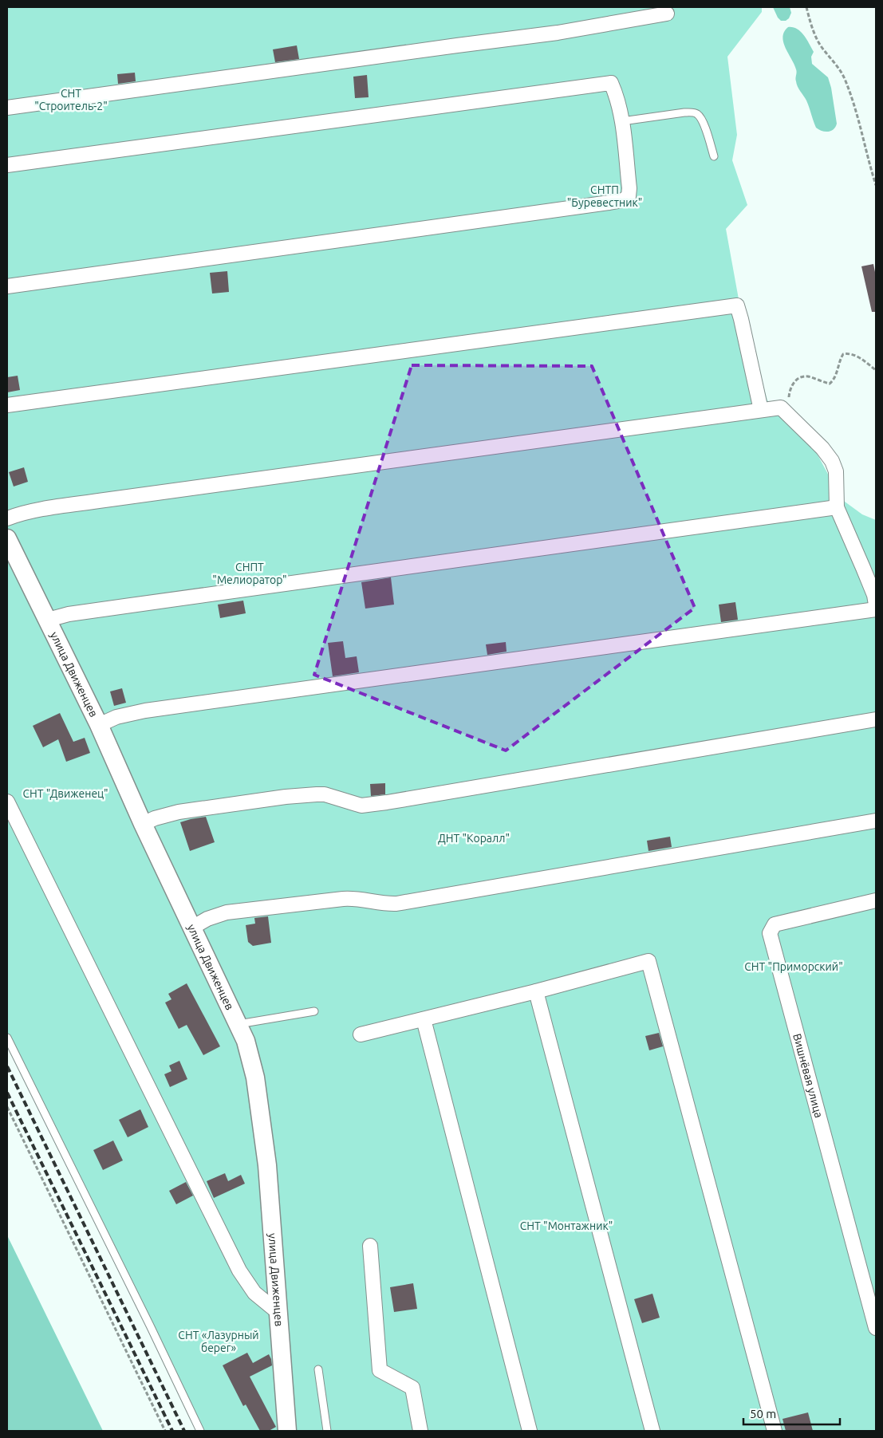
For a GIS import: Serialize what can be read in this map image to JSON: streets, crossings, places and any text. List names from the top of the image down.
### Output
{
  "streets": {
    "street": ["улица Движенцев", "Вишнёвая улица"]
  },
  "parks": [
    "СНТ \"Строитель-2\"",
    "СНТП \"Буревестник\"",
    "СНПТ \"Мелиоратор\"",
    "СНТ \"Движенец\"",
    "ДНТ \"Коралл\"",
    "СНТ \"Приморский\"",
    "СНТ \"Монтажник\"",
    "СНТ «Лазурный берег»"
  ],
  "scale_bar": "50 m"
}
